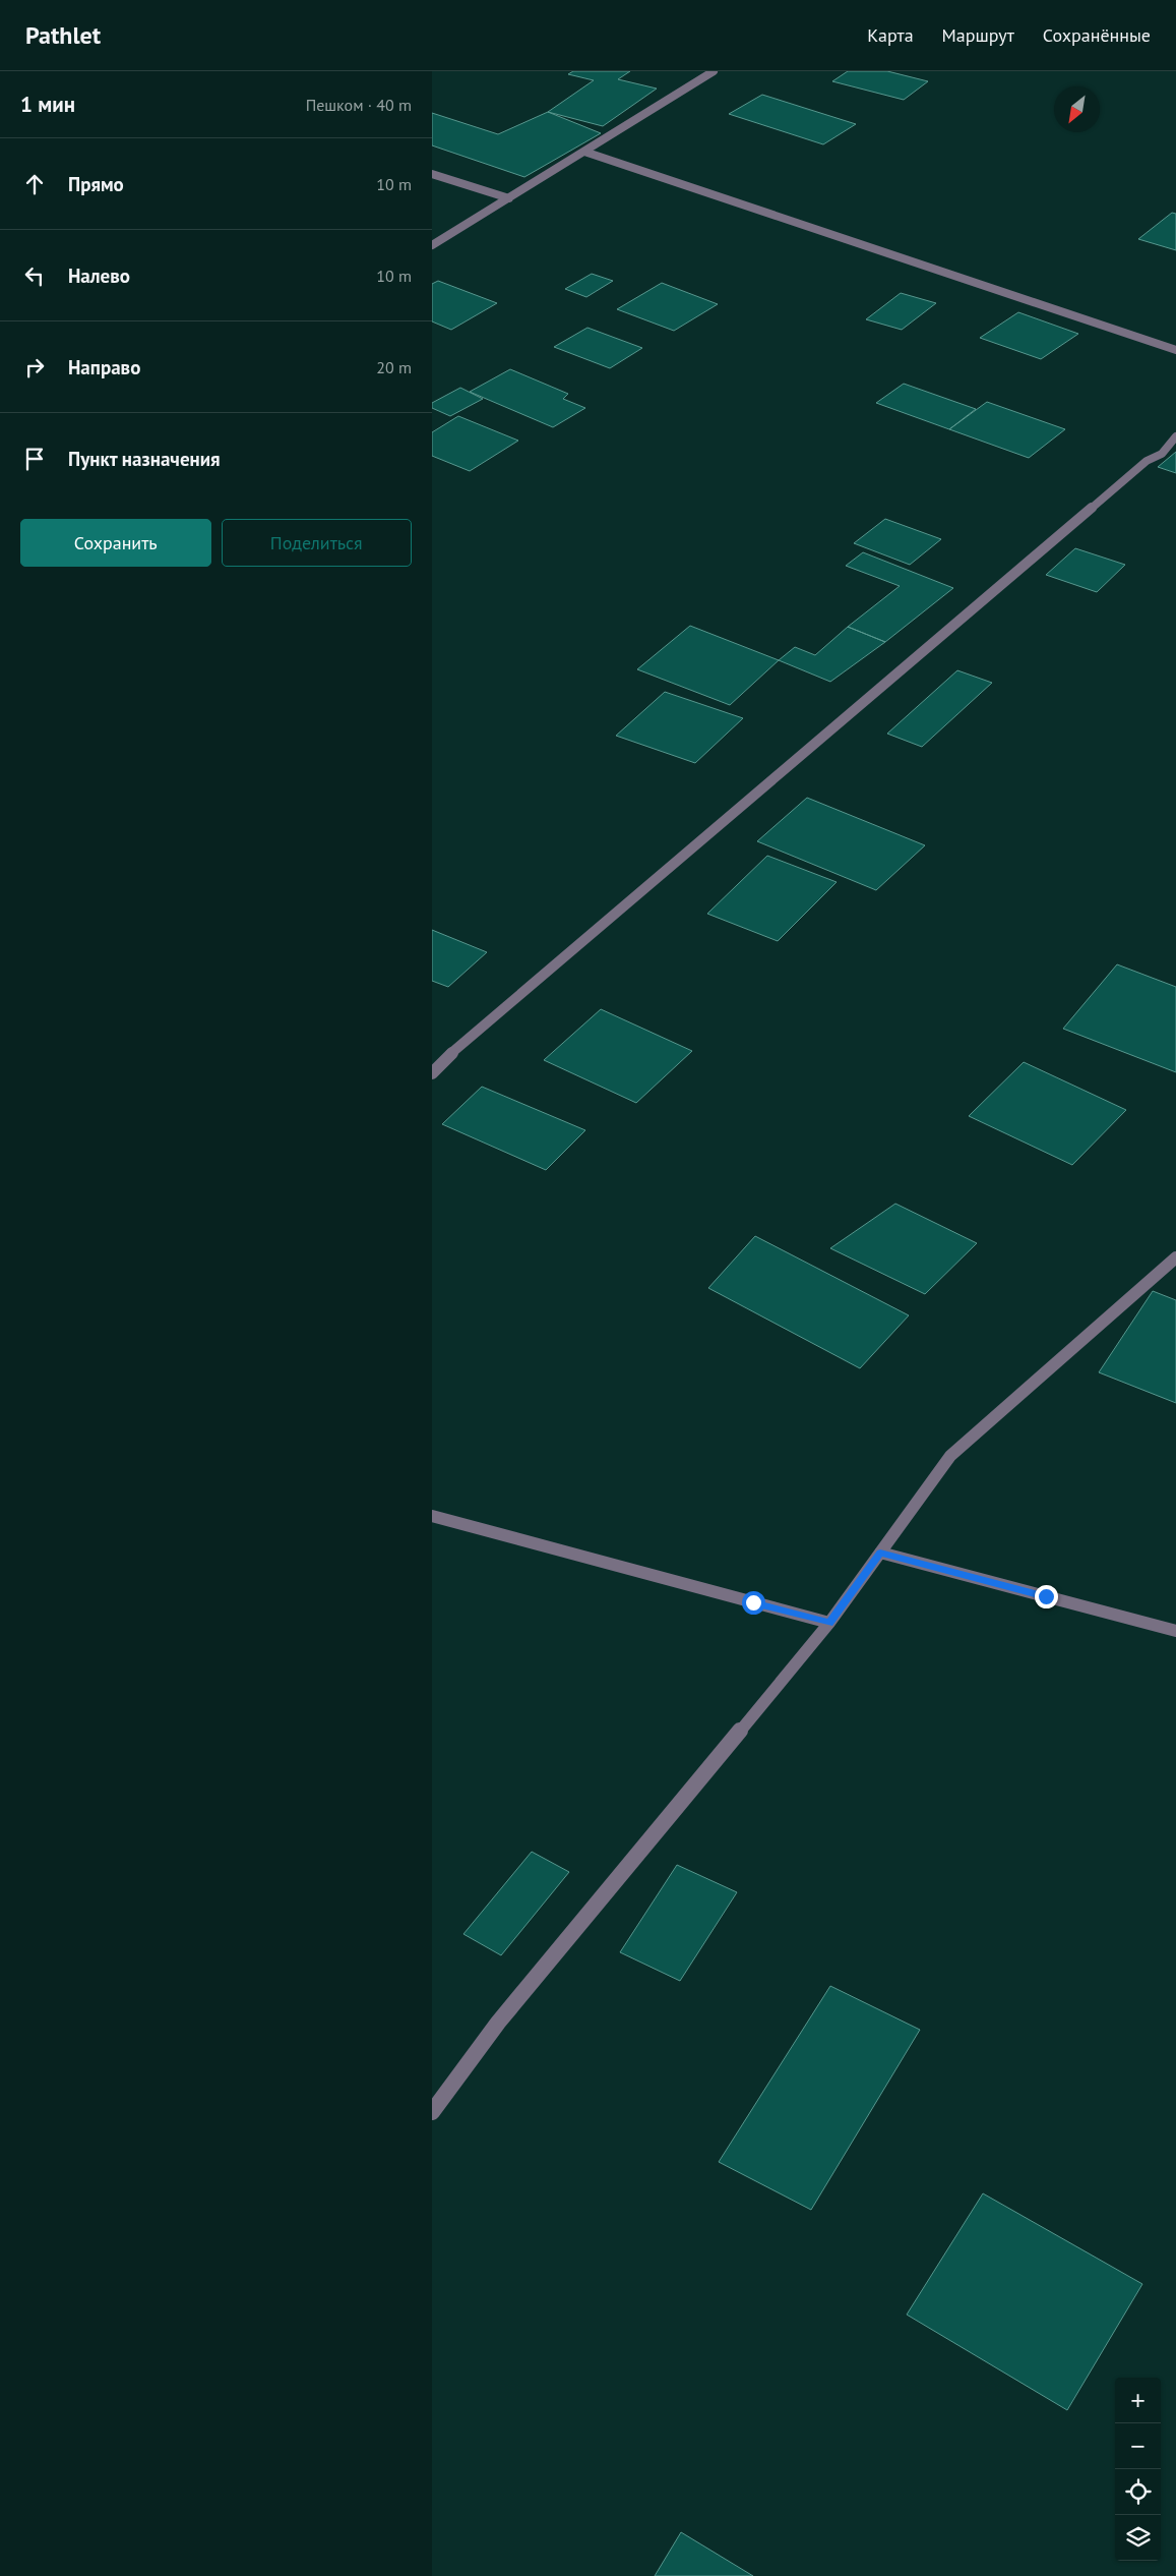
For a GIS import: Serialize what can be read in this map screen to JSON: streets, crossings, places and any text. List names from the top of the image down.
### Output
{
  "north": "bottom left",
  "page": {
    "header": "Pathlet",
    "nav": ["Карта", "Маршрут", "Сохранённые"],
    "heading": ["1 мин", "Пешком · 40 m"],
    "list": [
      ["Прямо", "10 m"],
      ["Налево", "10 m"],
      ["Направо", "20 m"],
      "Пункт назначения"
    ],
    "buttons": ["Сохранить", "Поделиться"],
    "map_buttons": ["+", "−"]
  }
}
